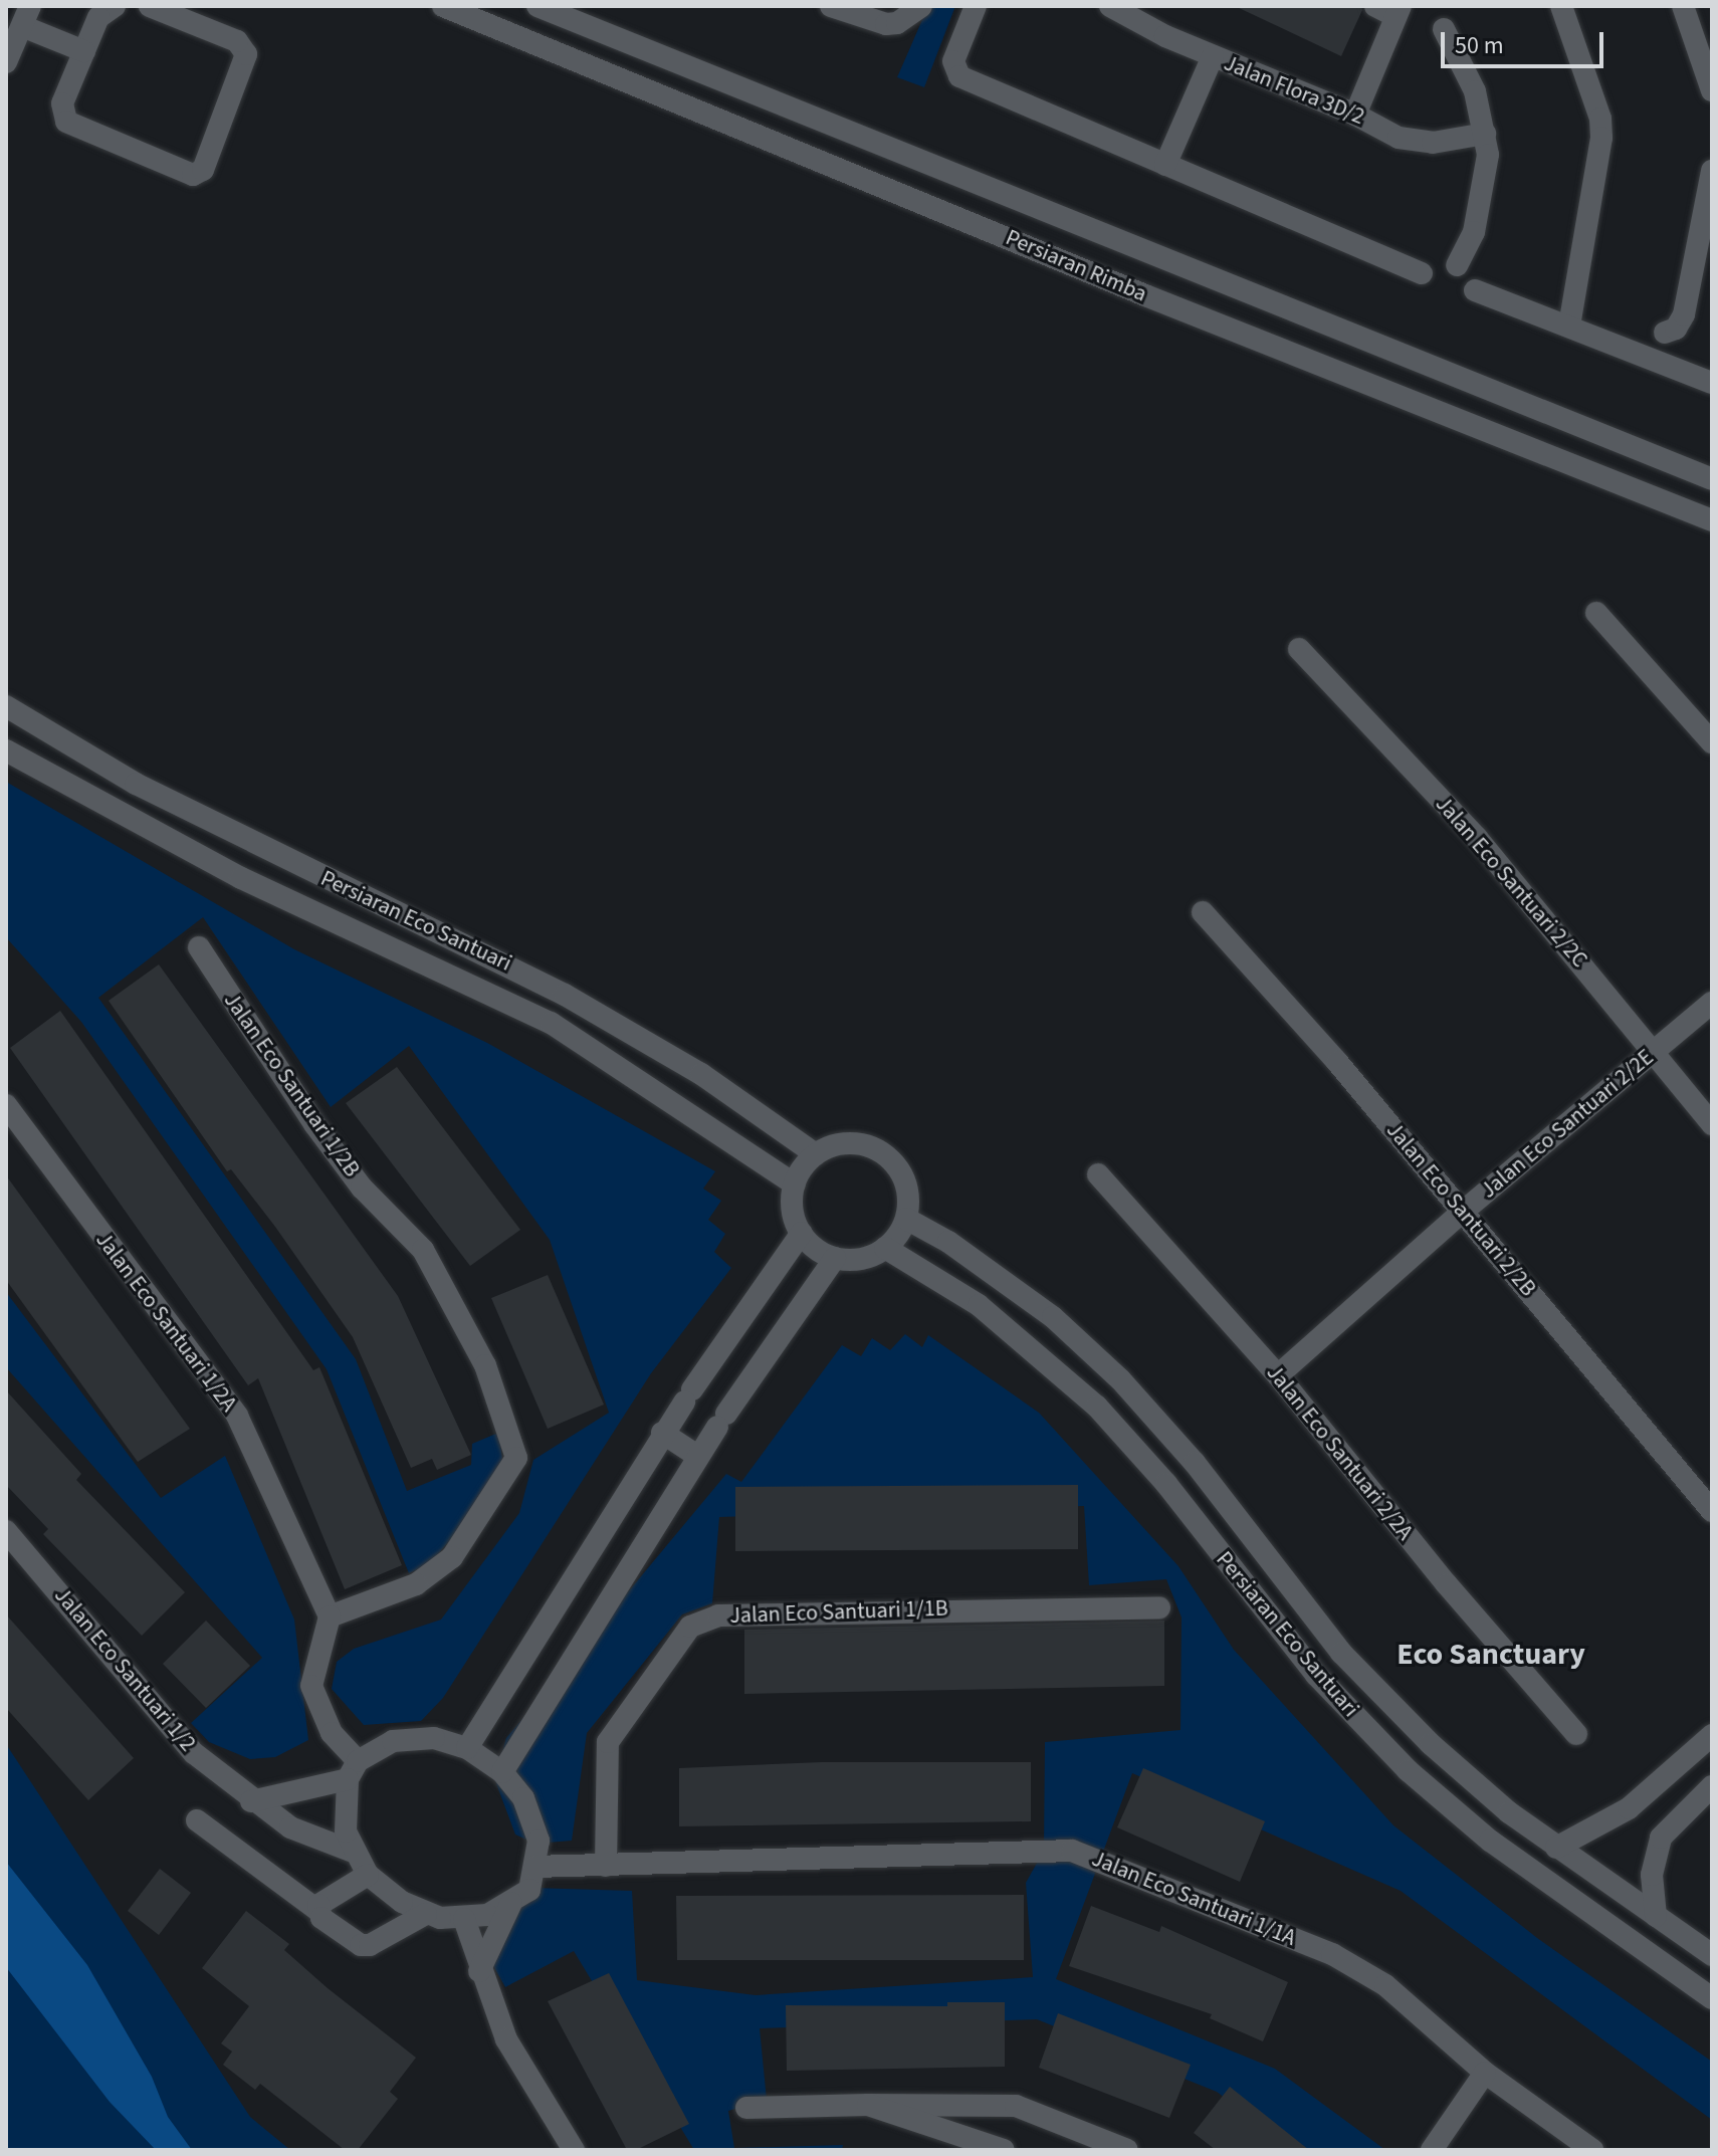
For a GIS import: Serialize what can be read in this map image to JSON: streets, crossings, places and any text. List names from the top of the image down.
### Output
{
  "streets": {
    "street": [
      "Jalan Flora 3D/2",
      "Persiaran Rimba",
      "Jalan Eco Santuari 2/2C",
      "Persiaran Eco Santuari",
      "Jalan Eco Santuari 1/2B",
      "Jalan Eco Santuari 2/2E",
      "Jalan Eco Santuari 2/2B",
      "Jalan Eco Santuari 1/2A",
      "Jalan Eco Santuari 2/2A",
      "Jalan Eco Santuari 1/1B",
      "Jalan Eco Santuari 1/2",
      "Jalan Eco Santuari 1/1A"
    ]
  },
  "crossings": [
    ["Jalan Eco Santuari 2/2C", "Jalan Eco Santuari 2/2E"],
    ["Jalan Eco Santuari 1/2B", "Jalan Eco Santuari 1/2A"],
    ["Jalan Eco Santuari 2/2E", "Jalan Eco Santuari 2/2B"],
    ["Jalan Eco Santuari 2/2E", "Jalan Eco Santuari 2/2A"],
    ["Jalan Eco Santuari 1/1B", "Jalan Eco Santuari 1/1A"],
    ["Jalan Eco Santuari 1/2", "Jalan Eco Santuari 1/1A"]
  ],
  "districts": ["Eco Sanctuary"],
  "scale_bar": "50 m"
}
